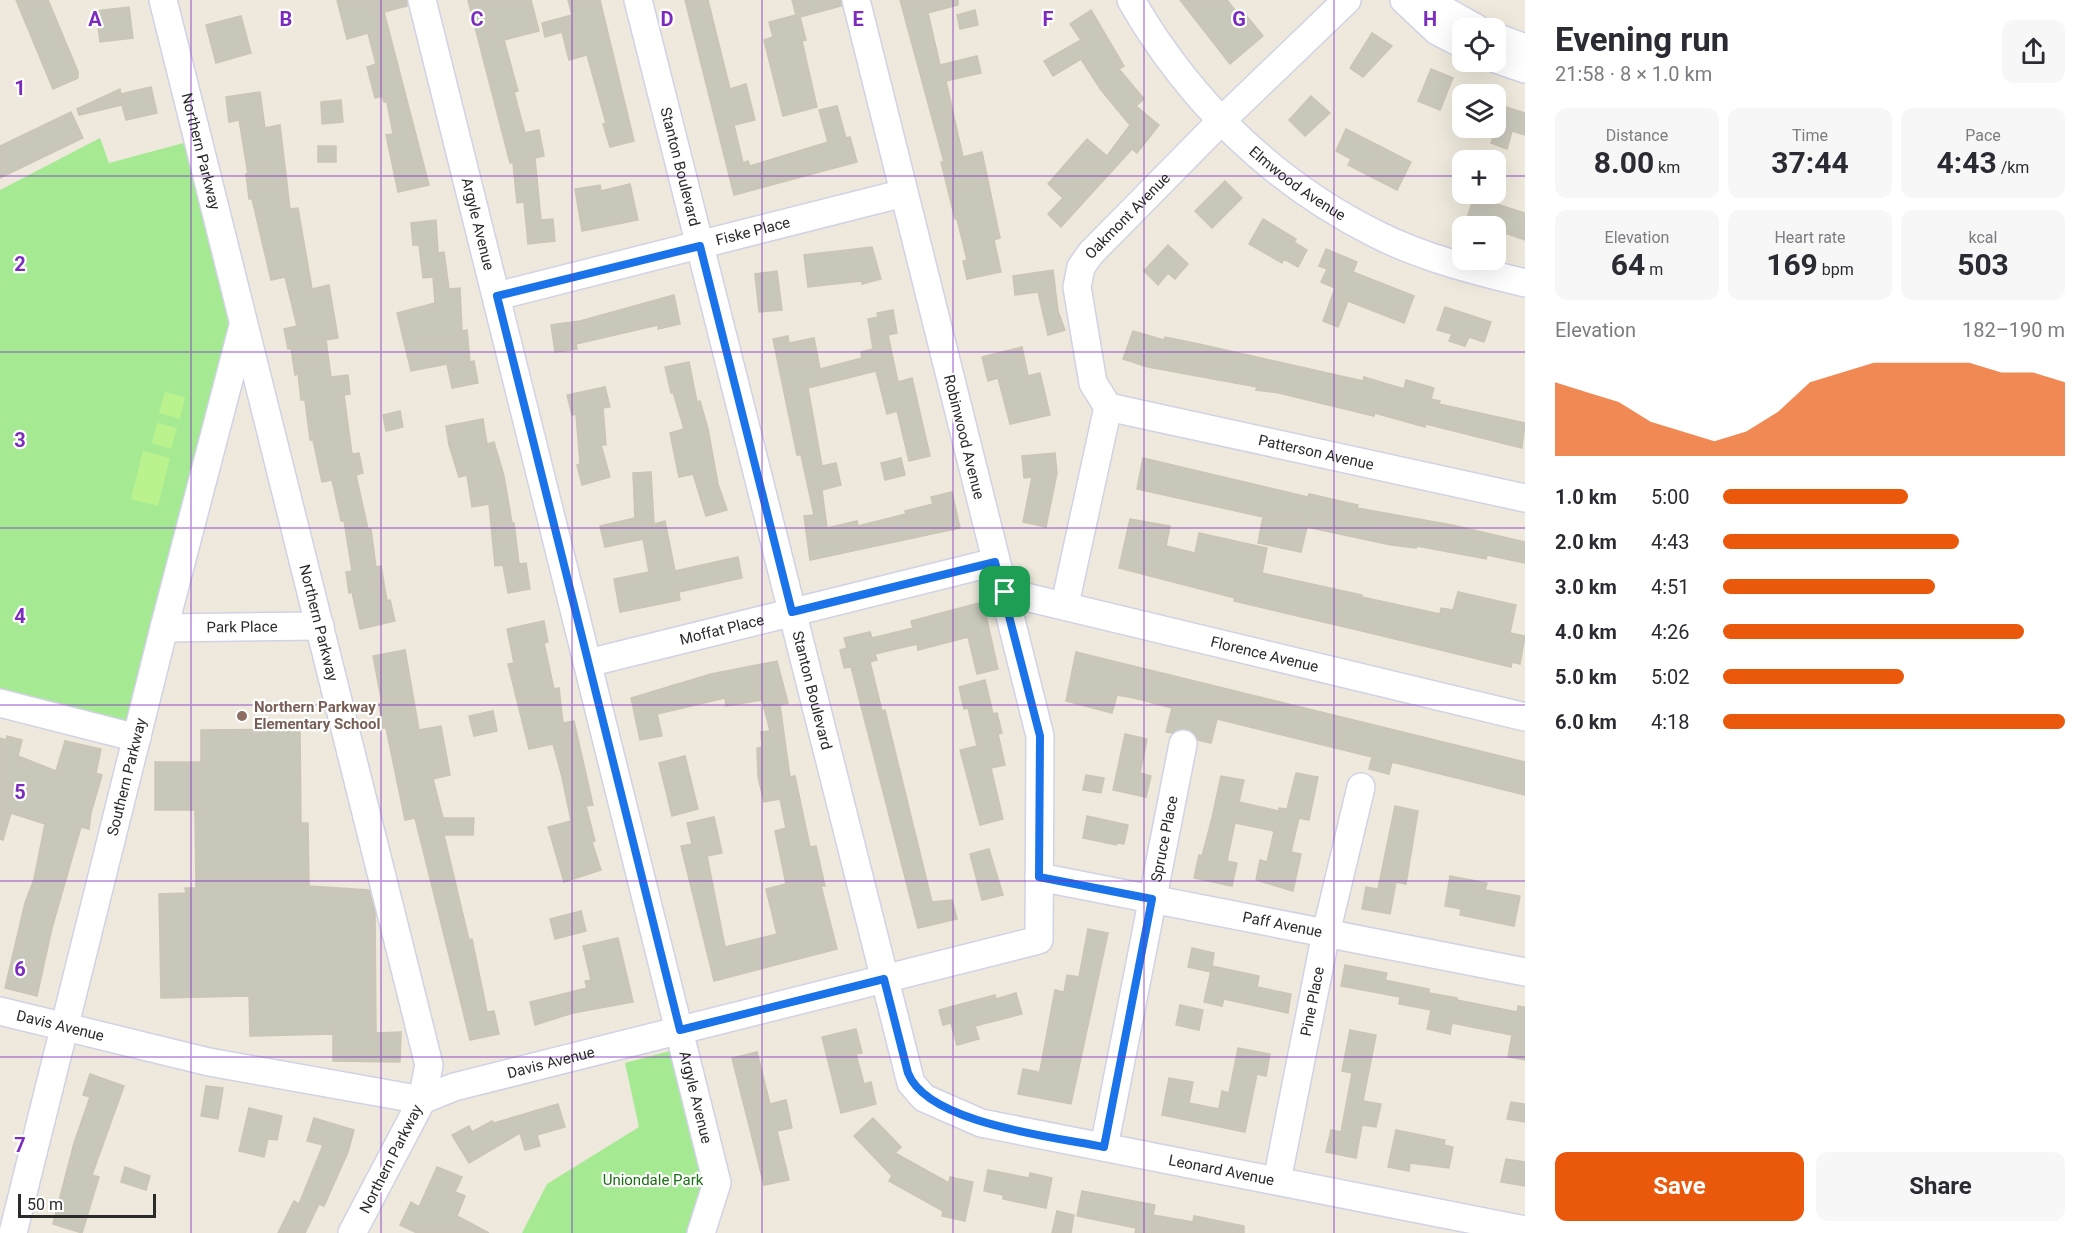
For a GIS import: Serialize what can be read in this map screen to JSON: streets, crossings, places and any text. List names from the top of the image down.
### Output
{
  "streets": {
    "street": [
      "Northern Parkway",
      "Stanton Boulevard",
      "Elmwood Avenue",
      "Oakmont Avenue",
      "Argyle Avenue",
      "Fiske Place",
      "Robinwood Avenue",
      "Patterson Avenue",
      "Park Place",
      "Moffat Place",
      "Florence Avenue",
      "Southern Parkway",
      "Spruce Place",
      "Paff Avenue",
      "Pine Place",
      "Davis Avenue",
      "Leonard Avenue"
    ]
  },
  "crossings": [
    ["Northern Parkway", "Park Place"],
    ["Northern Parkway", "Southern Parkway"],
    ["Northern Parkway", "Davis Avenue"],
    ["Stanton Boulevard", "Fiske Place"],
    ["Stanton Boulevard", "Moffat Place"],
    ["Stanton Boulevard", "Davis Avenue"],
    ["Stanton Boulevard", "Leonard Avenue"],
    ["Elmwood Avenue", "Oakmont Avenue"],
    ["Oakmont Avenue", "Patterson Avenue"],
    ["Argyle Avenue", "Fiske Place"],
    ["Argyle Avenue", "Moffat Place"],
    ["Argyle Avenue", "Davis Avenue"],
    ["Fiske Place", "Robinwood Avenue"],
    ["Robinwood Avenue", "Moffat Place"],
    ["Robinwood Avenue", "Florence Avenue"],
    ["Robinwood Avenue", "Paff Avenue"],
    ["Robinwood Avenue", "Davis Avenue"],
    ["Park Place", "Southern Parkway"],
    ["Southern Parkway", "Davis Avenue"],
    ["Spruce Place", "Paff Avenue"],
    ["Spruce Place", "Leonard Avenue"],
    ["Paff Avenue", "Pine Place"],
    ["Paff Avenue", "Davis Avenue"],
    ["Pine Place", "Leonard Avenue"]
  ],
  "parks": ["Uniondale Park"],
  "places": ["Northern Parkway Elementary School"],
  "scale_bar": "50 m",
  "page": {
    "heading": ["Evening run", "21:58 · 8 × 1.0 km"],
    "map_buttons": ["+", "−"],
    "stats": [
      ["Distance", "8.00 km"],
      ["Time", "37:44"],
      ["Pace", "4:43 /km"],
      ["Elevation", "64 m"],
      ["Heart rate", "169 bpm"],
      ["kcal", "503"]
    ],
    "chart": ["Elevation", "182–190 m"],
    "list": [
      {
        "name": "1.0 km",
        "note": "5:00"
      },
      {
        "name": "2.0 km",
        "note": "4:43"
      },
      {
        "name": "3.0 km",
        "note": "4:51"
      },
      {
        "name": "4.0 km",
        "note": "4:26"
      },
      {
        "name": "5.0 km",
        "note": "5:02"
      },
      {
        "name": "6.0 km",
        "note": "4:18"
      }
    ],
    "buttons": ["Save", "Share"],
    "scale": "50 m"
  },
  "grid": {
    "columns": [
      "A",
      "B",
      "C",
      "D",
      "E",
      "F",
      "G",
      "H"
    ],
    "rows": [
      "1",
      "2",
      "3",
      "4",
      "5",
      "6",
      "7"
    ]
  }
}
